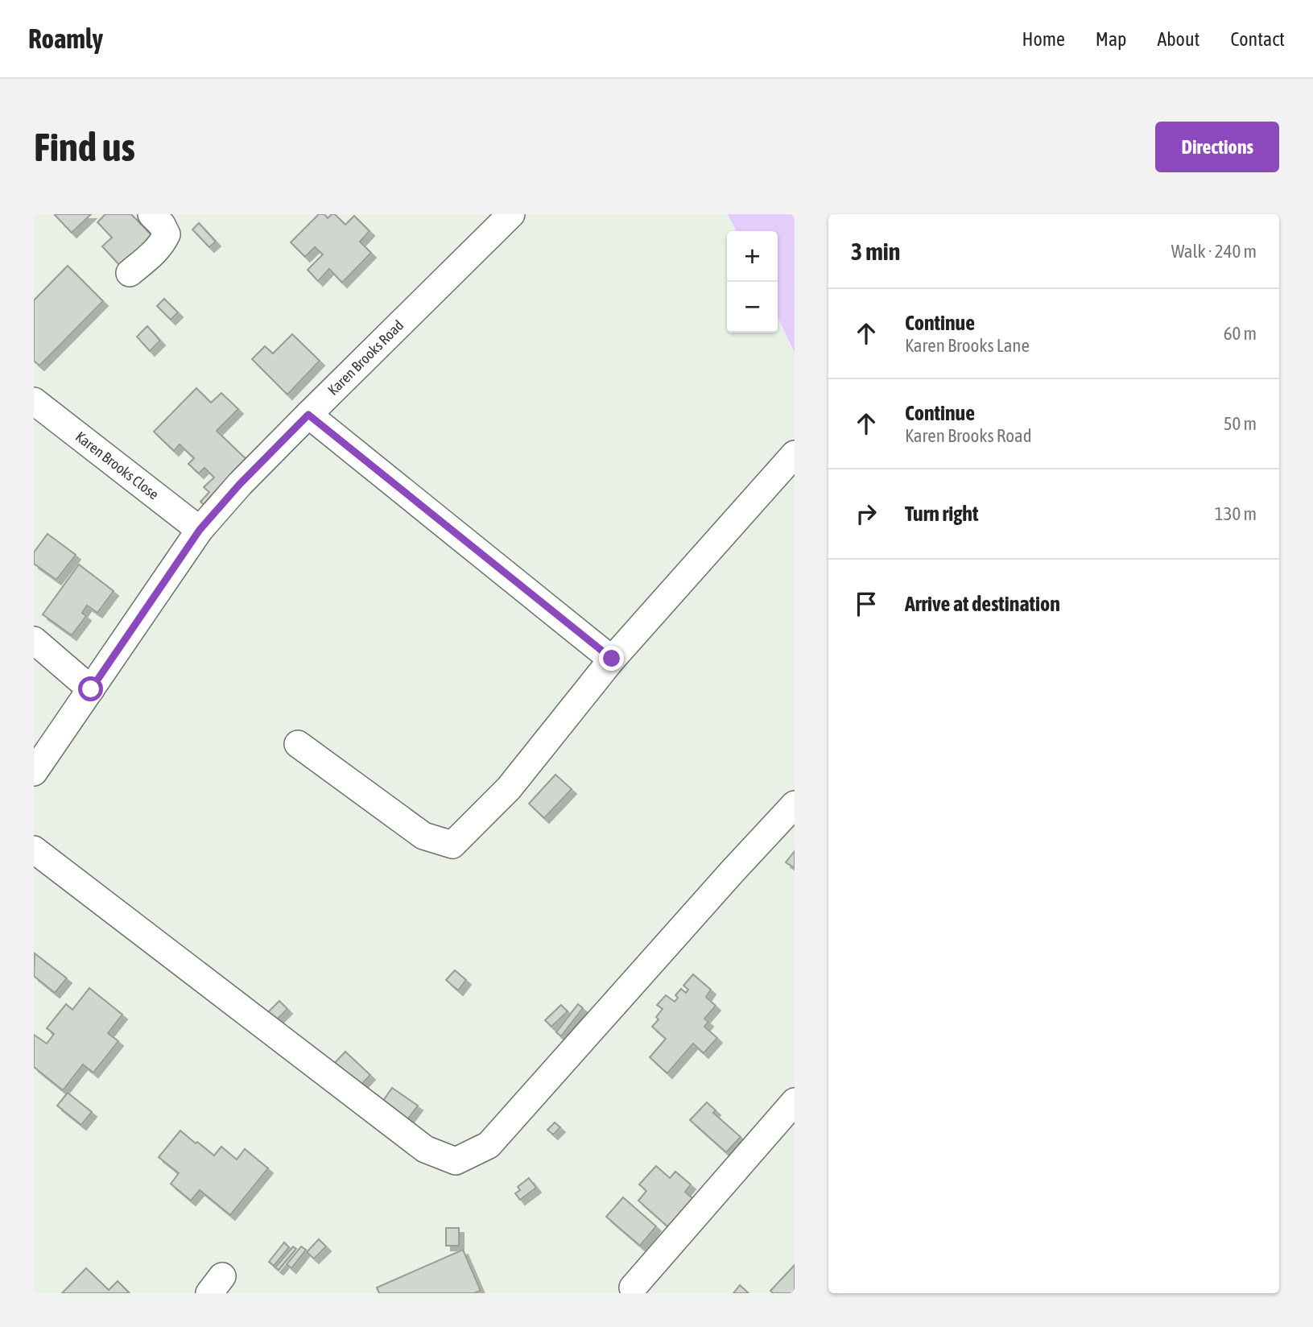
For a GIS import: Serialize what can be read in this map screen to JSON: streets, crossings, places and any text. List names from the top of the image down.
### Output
{
  "streets": {
    "street": ["Karen Brooks Road", "Karen Brooks Close"]
  },
  "crossings": [
    ["Karen Brooks Road", "Karen Brooks Close"]
  ],
  "page": {
    "header": "Roamly",
    "nav": [
      "Home",
      "Map",
      "About",
      "Contact"
    ],
    "buttons": "Directions",
    "title": "Find us",
    "heading": ["3 min", "Walk · 240 m"],
    "map_buttons": ["+", "−"],
    "list": [
      ["Continue", "Karen Brooks Lane", "60 m"],
      ["Continue", "Karen Brooks Road", "50 m"],
      ["Turn right", "130 m"],
      "Arrive at destination"
    ]
  }
}
